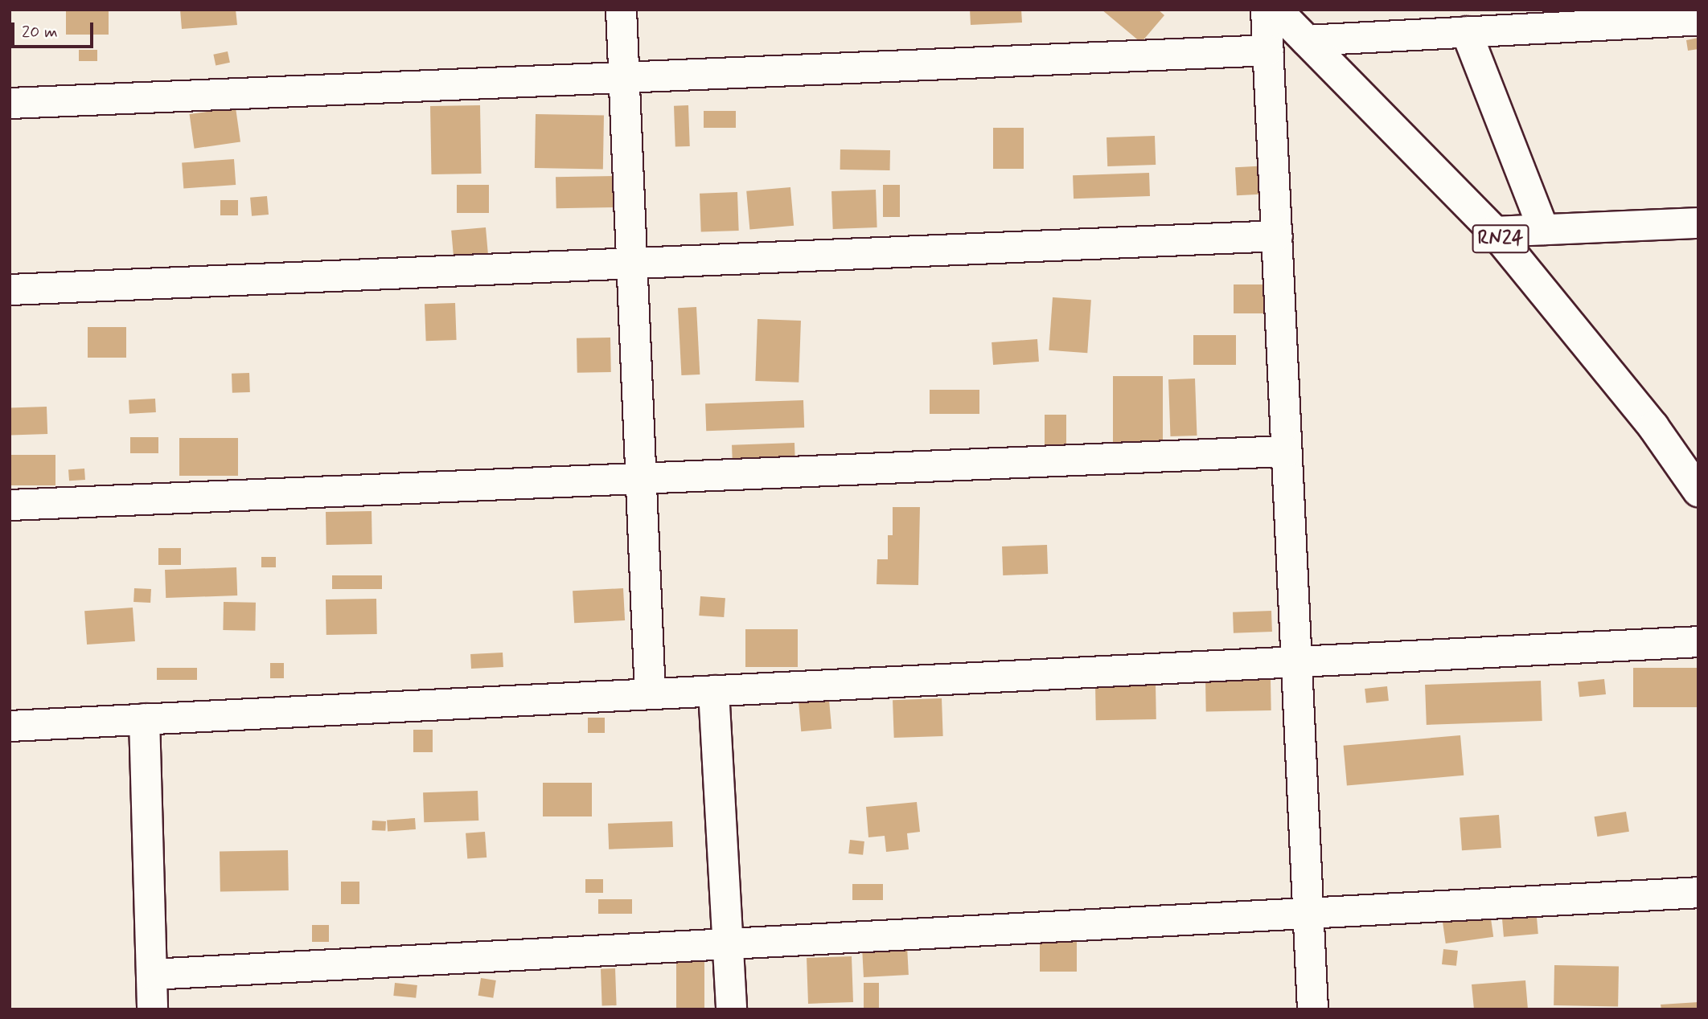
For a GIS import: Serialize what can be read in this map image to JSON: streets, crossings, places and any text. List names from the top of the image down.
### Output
{
  "streets": {
    "main road": ["RN24"]
  },
  "scale_bar": "20 m"
}
